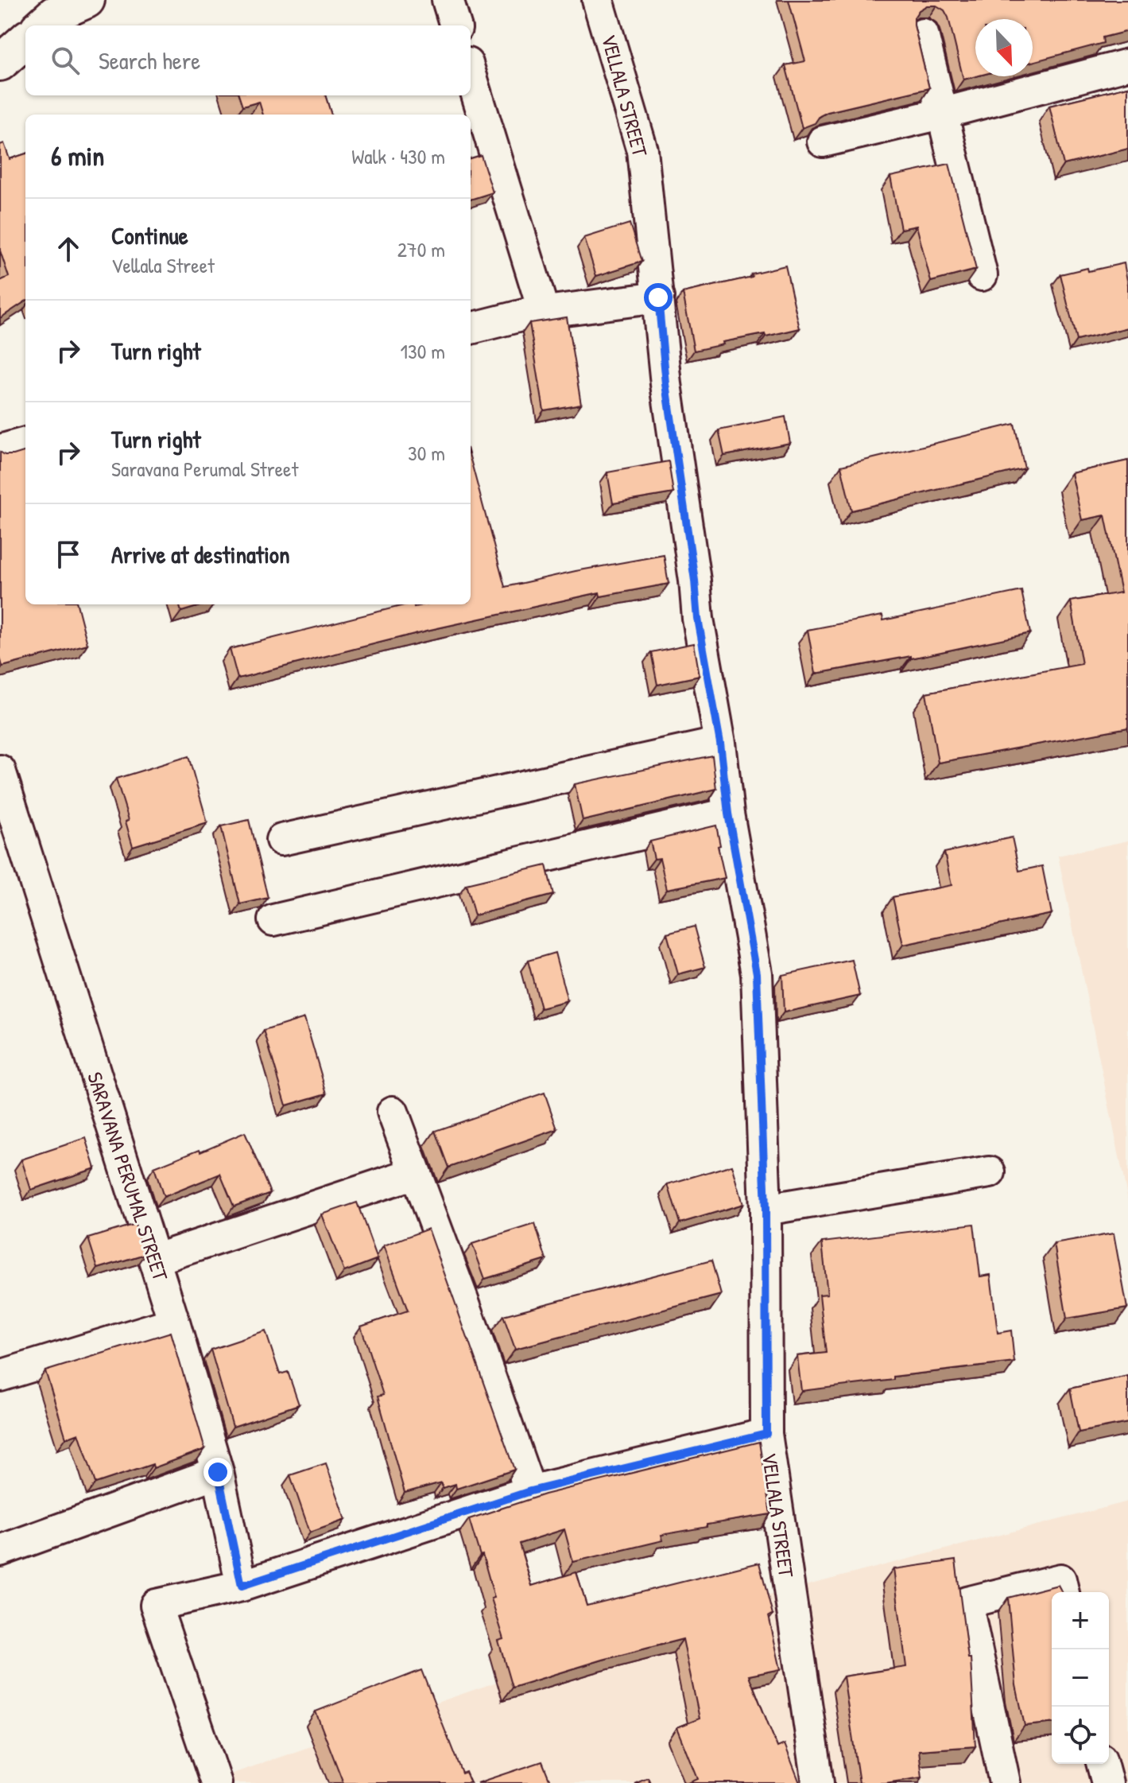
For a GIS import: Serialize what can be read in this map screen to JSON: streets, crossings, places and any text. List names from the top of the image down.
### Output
{
  "streets": {
    "street": ["VELLALA STREET", "SARAVANA PERUMAL STREET"]
  },
  "north": "bottom right",
  "page": {
    "search": "Search here",
    "heading": ["6 min", "Walk · 430 m"],
    "list": [
      ["Continue", "Vellala Street", "270 m"],
      ["Turn right", "130 m"],
      ["Turn right", "Saravana Perumal Street", "30 m"],
      "Arrive at destination"
    ],
    "map_buttons": ["+", "−"]
  }
}
